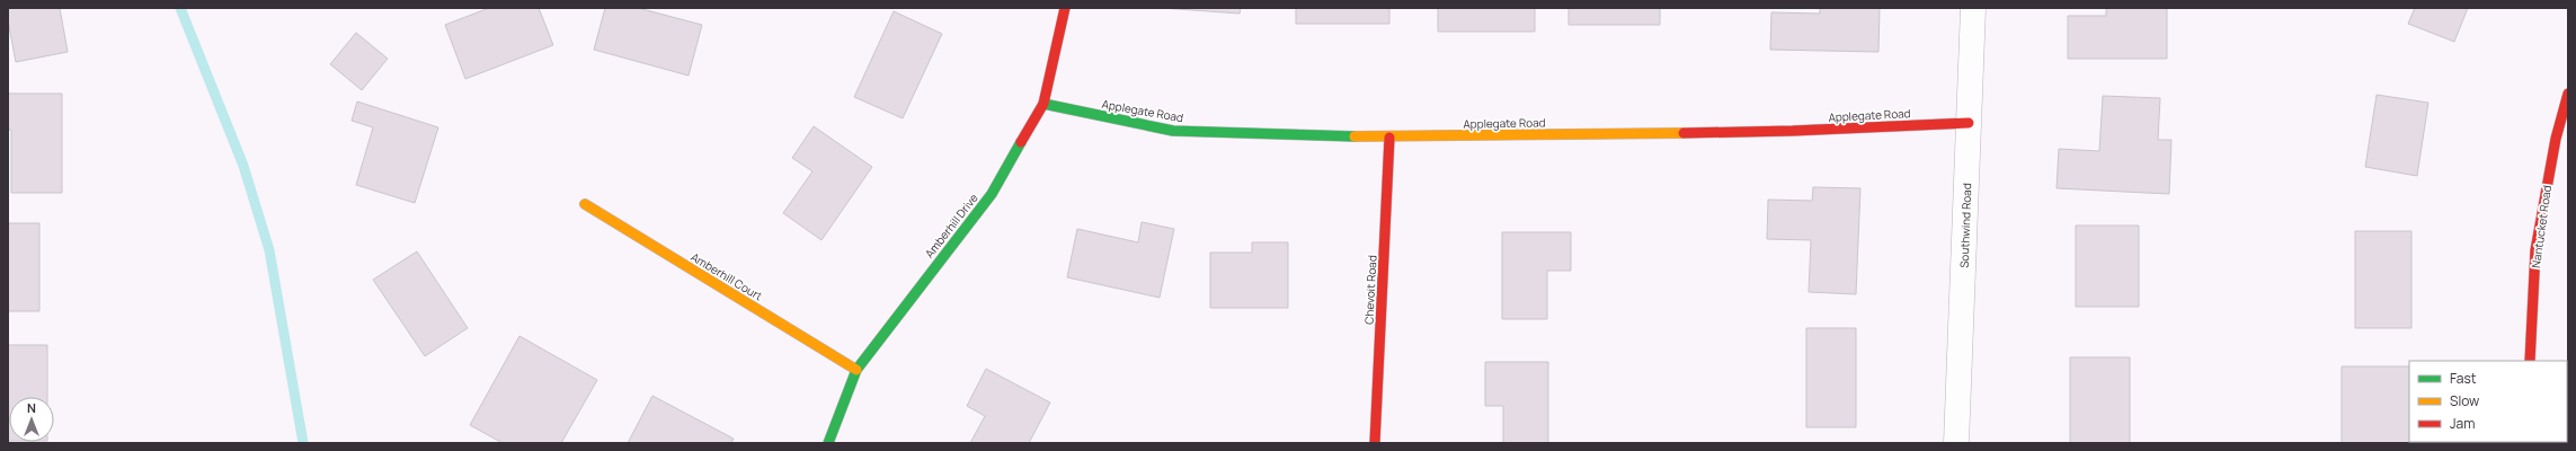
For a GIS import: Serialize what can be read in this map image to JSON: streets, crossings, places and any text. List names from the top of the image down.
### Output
{
  "streets": {
    "street": [
      "Applegate Road",
      "Amberhill Drive",
      "Southwind Road",
      "Nantucket Road",
      "Amberhill Court",
      "Chevoit Road"
    ]
  },
  "crossings": [
    ["Applegate Road", "Amberhill Drive"],
    ["Applegate Road", "Southwind Road"],
    ["Applegate Road", "Chevoit Road"],
    ["Amberhill Drive", "Amberhill Court"]
  ],
  "legend": ["Fast", "Slow", "Jam"],
  "north": "top"
}
